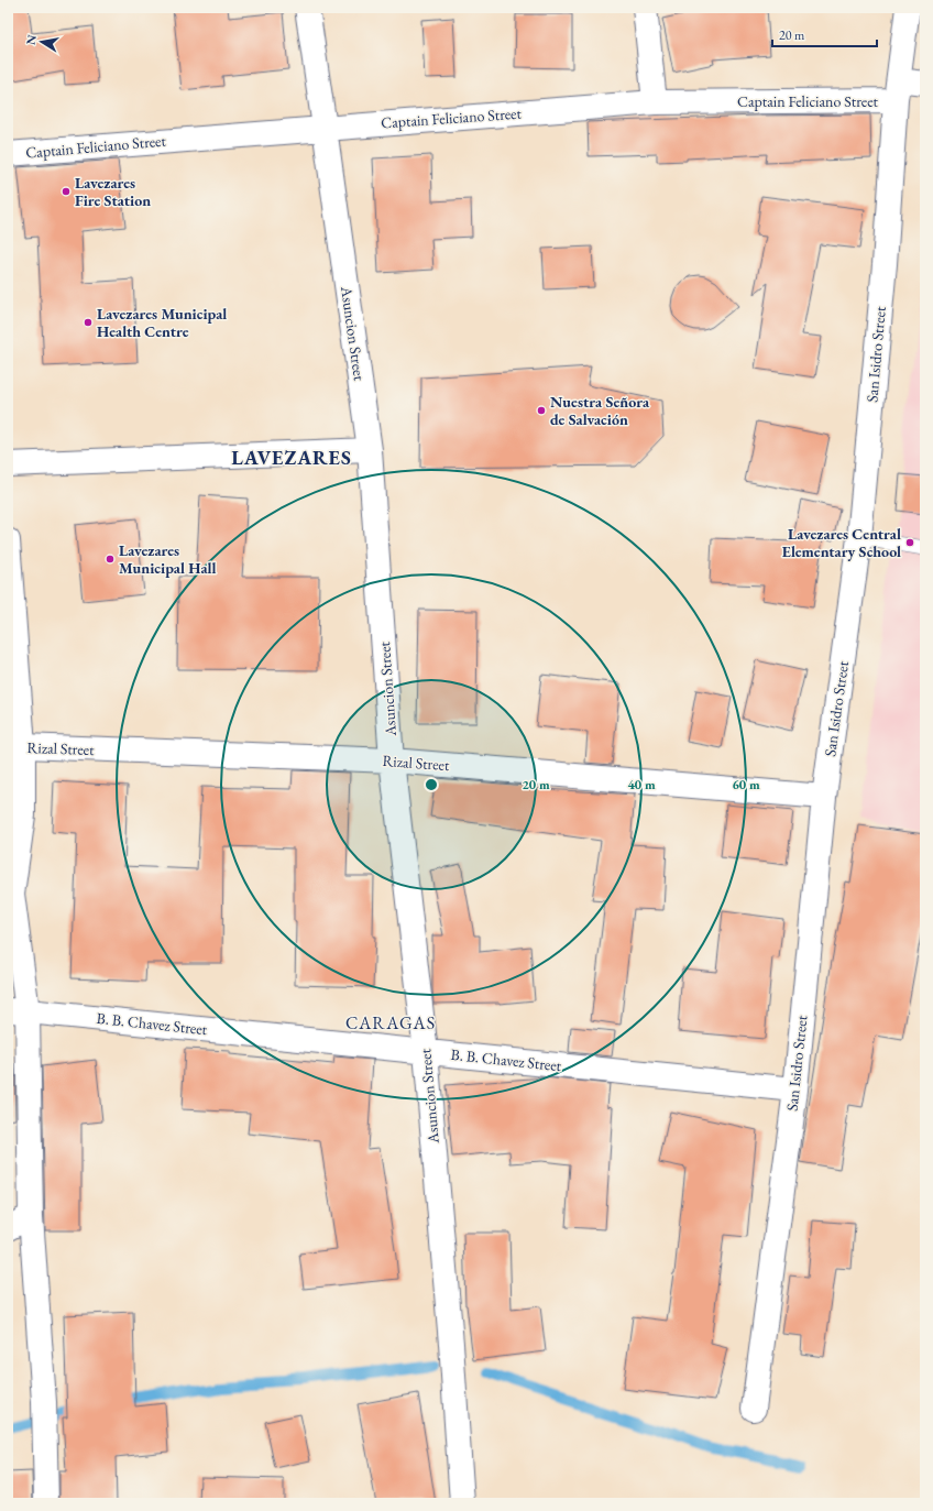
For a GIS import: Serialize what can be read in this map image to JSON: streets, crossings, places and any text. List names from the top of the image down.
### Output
{
  "streets": {
    "street": [
      "Captain Feliciano Street",
      "Asuncion Street",
      "San Isidro Street",
      "Rizal Street",
      "B. B. Chavez Street"
    ]
  },
  "crossings": [
    ["Captain Feliciano Street", "Asuncion Street"],
    ["Captain Feliciano Street", "San Isidro Street"],
    ["Asuncion Street", "Rizal Street"],
    ["Asuncion Street", "B. B. Chavez Street"],
    ["San Isidro Street", "Rizal Street"],
    ["San Isidro Street", "B. B. Chavez Street"]
  ],
  "districts": ["LAVEZARES", "CARAGAS"],
  "places": [
    "Lavezares Fire Station",
    "Lavezares Municipal Health Centre",
    "Nuestra Señora de Salvación",
    "Lavezares Central Elementary School",
    "Lavezares Municipal Hall"
  ],
  "scale_bar": "20 m",
  "north": "left",
  "rings": ["20 m", "40 m", "60 m"]
}
